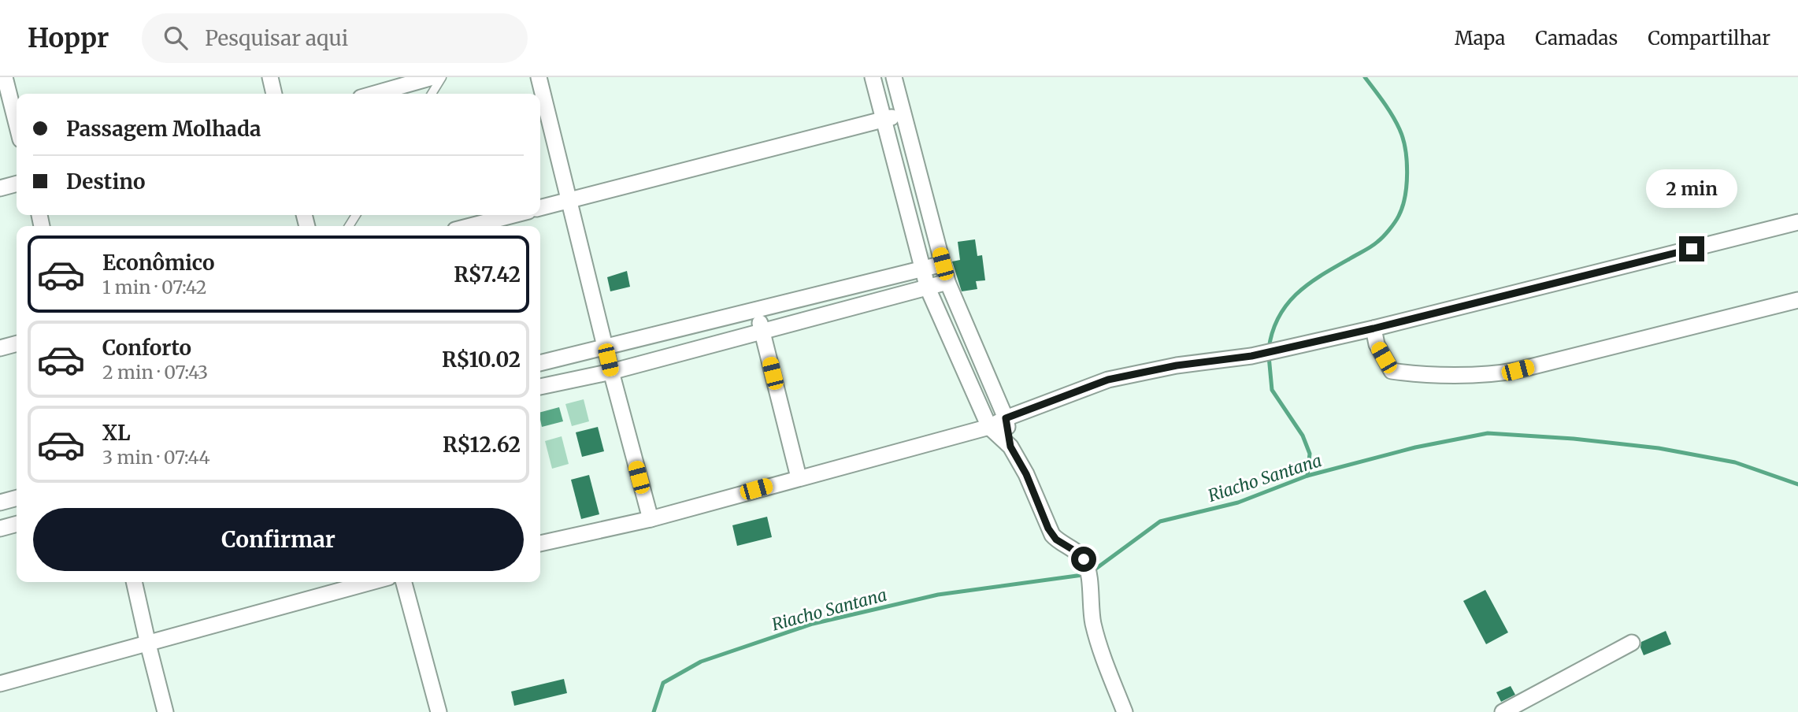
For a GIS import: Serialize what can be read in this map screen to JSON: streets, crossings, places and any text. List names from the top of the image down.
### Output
{
  "water": ["Riacho Santana"],
  "page": {
    "header": "Hoppr",
    "search": "Pesquisar aqui",
    "nav": ["Mapa", "Camadas", "Compartilhar"],
    "banner": ["Passagem Molhada", "Destino"],
    "bubble": "2 min",
    "list": [
      {
        "name": "Econômico",
        "note": "1 min · 07:42",
        "value": "R$7.42"
      },
      {
        "name": "Conforto",
        "note": "2 min · 07:43",
        "value": "R$10.02"
      },
      {
        "name": "XL",
        "note": "3 min · 07:44",
        "value": "R$12.62"
      }
    ],
    "buttons": "Confirmar"
  }
}
